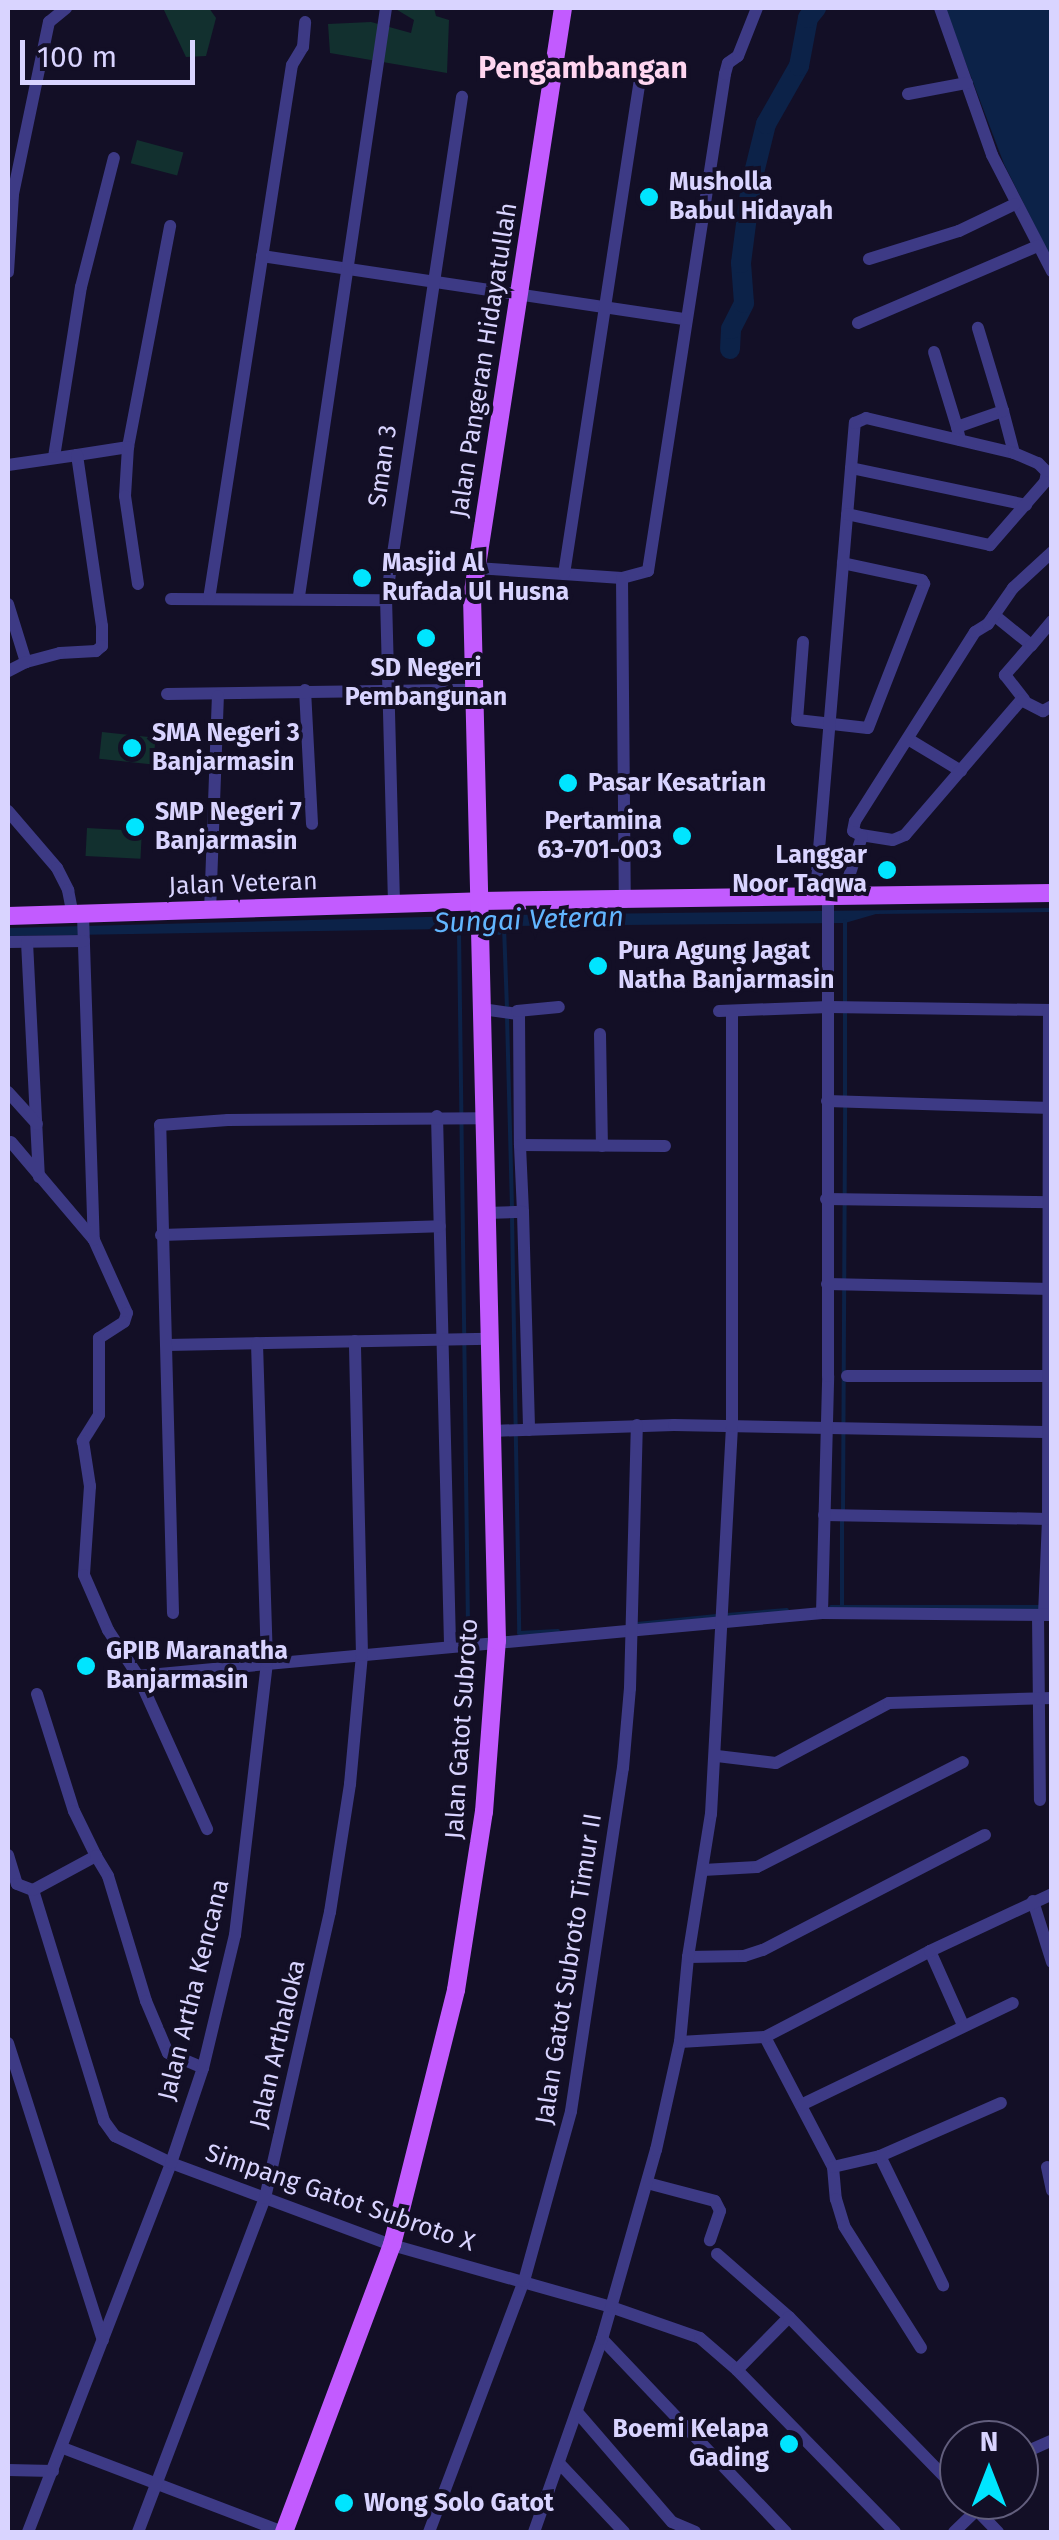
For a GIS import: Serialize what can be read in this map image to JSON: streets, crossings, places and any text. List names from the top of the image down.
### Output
{
  "streets": {
    "main road": ["Jalan Pangeran Hidayatullah", "Jalan Veteran", "Jalan Gatot Subroto"],
    "street": [
      "Sman 3",
      "Jalan Gatot Subroto Timur II",
      "Jalan Artha Kencana",
      "Jalan Arthaloka",
      "Simpang Gatot Subroto X"
    ]
  },
  "crossings": [
    ["Jalan Pangeran Hidayatullah", "Jalan Veteran"],
    ["Jalan Pangeran Hidayatullah", "Jalan Gatot Subroto"],
    ["Sman 3", "Jalan Veteran"],
    ["Jalan Veteran", "Jalan Gatot Subroto"],
    ["Jalan Gatot Subroto", "Simpang Gatot Subroto X"],
    ["Jalan Gatot Subroto Timur II", "Simpang Gatot Subroto X"],
    ["Jalan Artha Kencana", "Simpang Gatot Subroto X"],
    ["Jalan Arthaloka", "Simpang Gatot Subroto X"]
  ],
  "districts": ["Pengambangan"],
  "water": ["Sungai Veteran"],
  "places": [
    "Musholla Babul Hidayah",
    "Masjid Al Rufada Ul Husna",
    "SD Negeri Pembangunan",
    "SMA Negeri 3 Banjarmasin",
    "Pasar Kesatrian",
    "SMP Negeri 7 Banjarmasin",
    "Pertamina 63-701-003",
    "Langgar Noor Taqwa",
    "Pura Agung Jagat Natha Banjarmasin",
    "GPIB Maranatha Banjarmasin",
    "Boemi Kelapa Gading",
    "Wong Solo Gatot"
  ],
  "scale_bar": "100 m",
  "north": "top"
}
